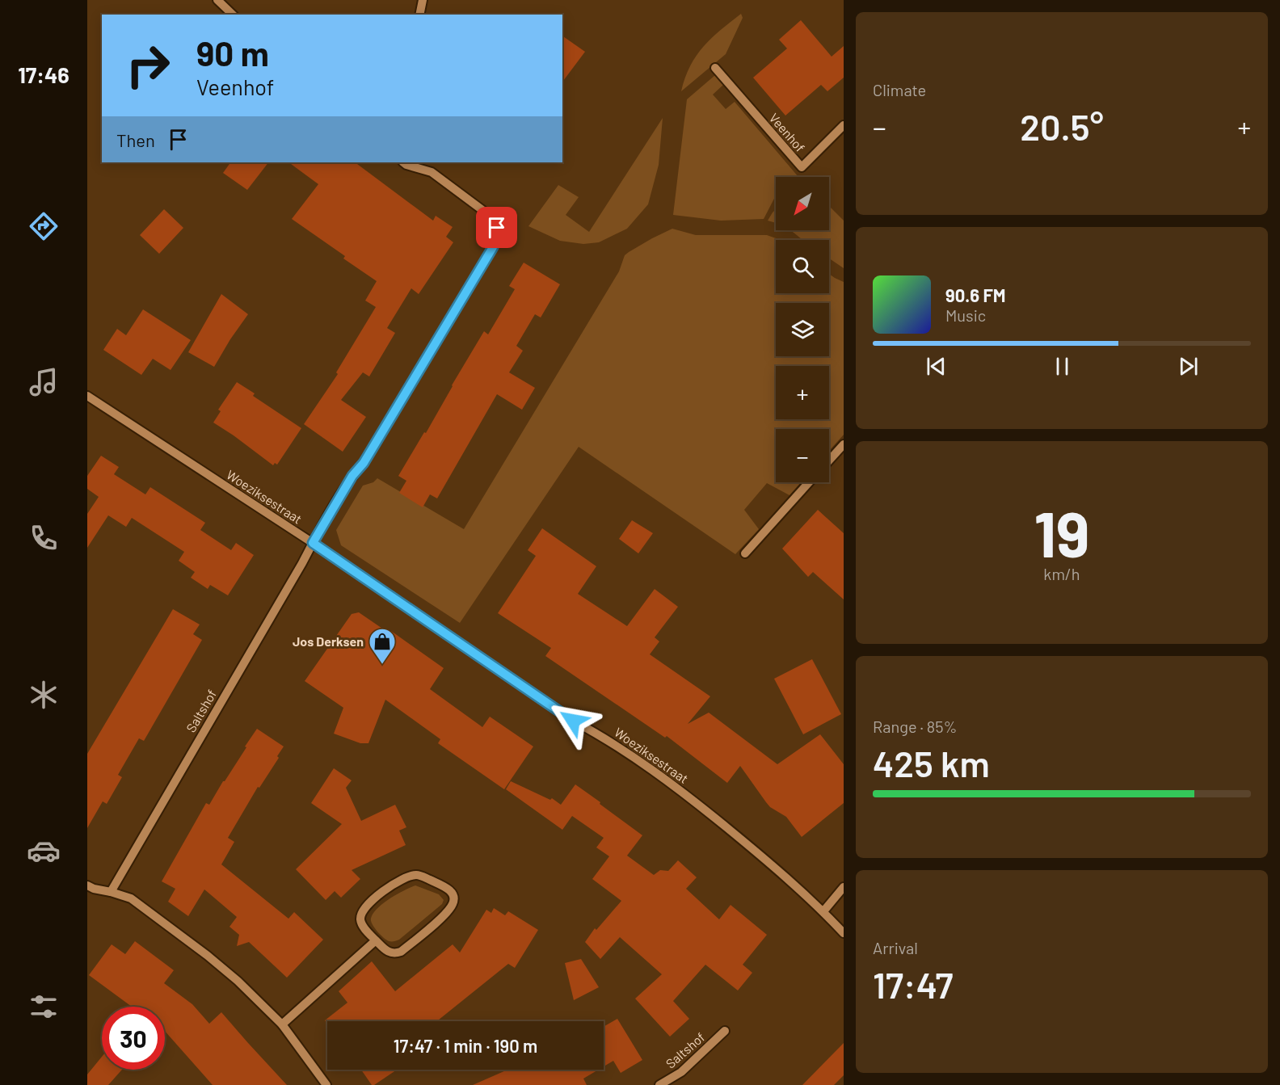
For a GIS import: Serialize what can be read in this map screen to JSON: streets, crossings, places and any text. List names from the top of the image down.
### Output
{
  "streets": {
    "street": ["Veenhof", "Woeziksestraat", "Saltshof"]
  },
  "crossings": [
    ["Woeziksestraat", "Saltshof"]
  ],
  "places": {
    "shop": ["Jos Derksen"]
  },
  "north": "bottom left",
  "page": {
    "tabs": "17:46",
    "tile": [
      "Climate",
      ["19", "km/h"],
      ["Range · 85%", "425 km"],
      ["Arrival", "17:47"]
    ],
    "turn": ["90 m", "Veenhof"],
    "heat": ["−", "20.5°", "+"],
    "then": "Then",
    "map_buttons": ["+", "−"],
    "song": ["90.6 FM", "Music"],
    "limit": "30",
    "trip": "17:47 · 1 min · 190 m"
  }
}
